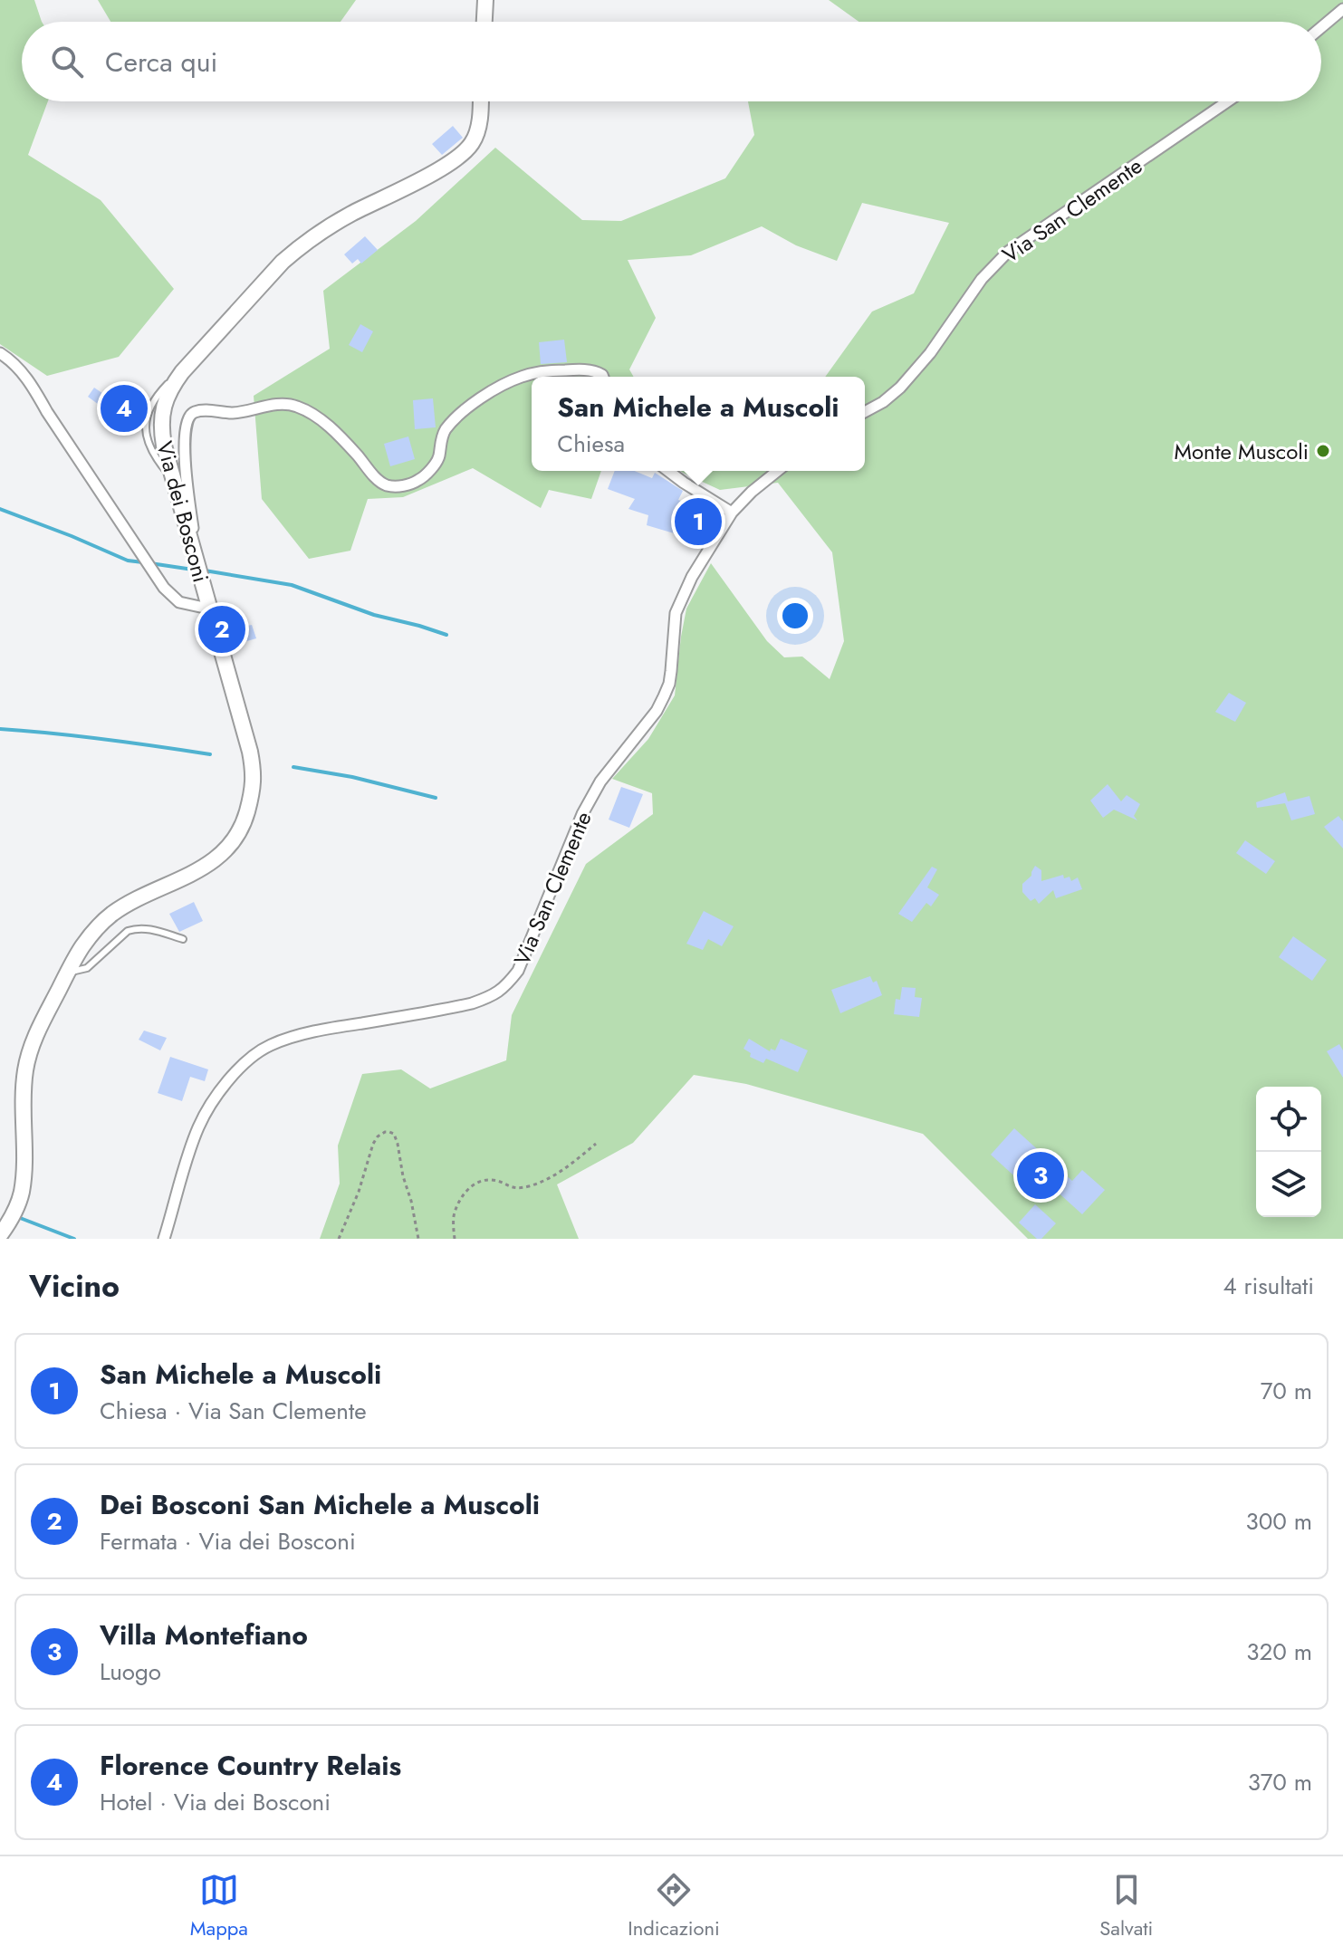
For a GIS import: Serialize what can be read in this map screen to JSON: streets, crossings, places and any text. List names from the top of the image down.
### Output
{
  "streets": {
    "main road": ["Via dei Bosconi"],
    "street": ["Via San Clemente"]
  },
  "places": ["Monte Muscoli"],
  "page": {
    "search": "Cerca qui",
    "popup": ["San Michele a Muscoli", "Chiesa"],
    "pins": [
      "4",
      "1",
      "2",
      "3"
    ],
    "heading": ["Vicino", "4 risultati"],
    "list": [
      {
        "mark": "1",
        "name": "San Michele a Muscoli",
        "note": "Chiesa · Via San Clemente",
        "value": "70 m"
      },
      {
        "mark": "2",
        "name": "Dei Bosconi San Michele a Muscoli",
        "note": "Fermata · Via dei Bosconi",
        "value": "300 m"
      },
      {
        "mark": "3",
        "name": "Villa Montefiano",
        "note": "Luogo",
        "value": "320 m"
      },
      {
        "mark": "4",
        "name": "Florence Country Relais",
        "note": "Hotel · Via dei Bosconi",
        "value": "370 m"
      }
    ],
    "nav": ["Mappa", "Indicazioni", "Salvati"]
  }
}
